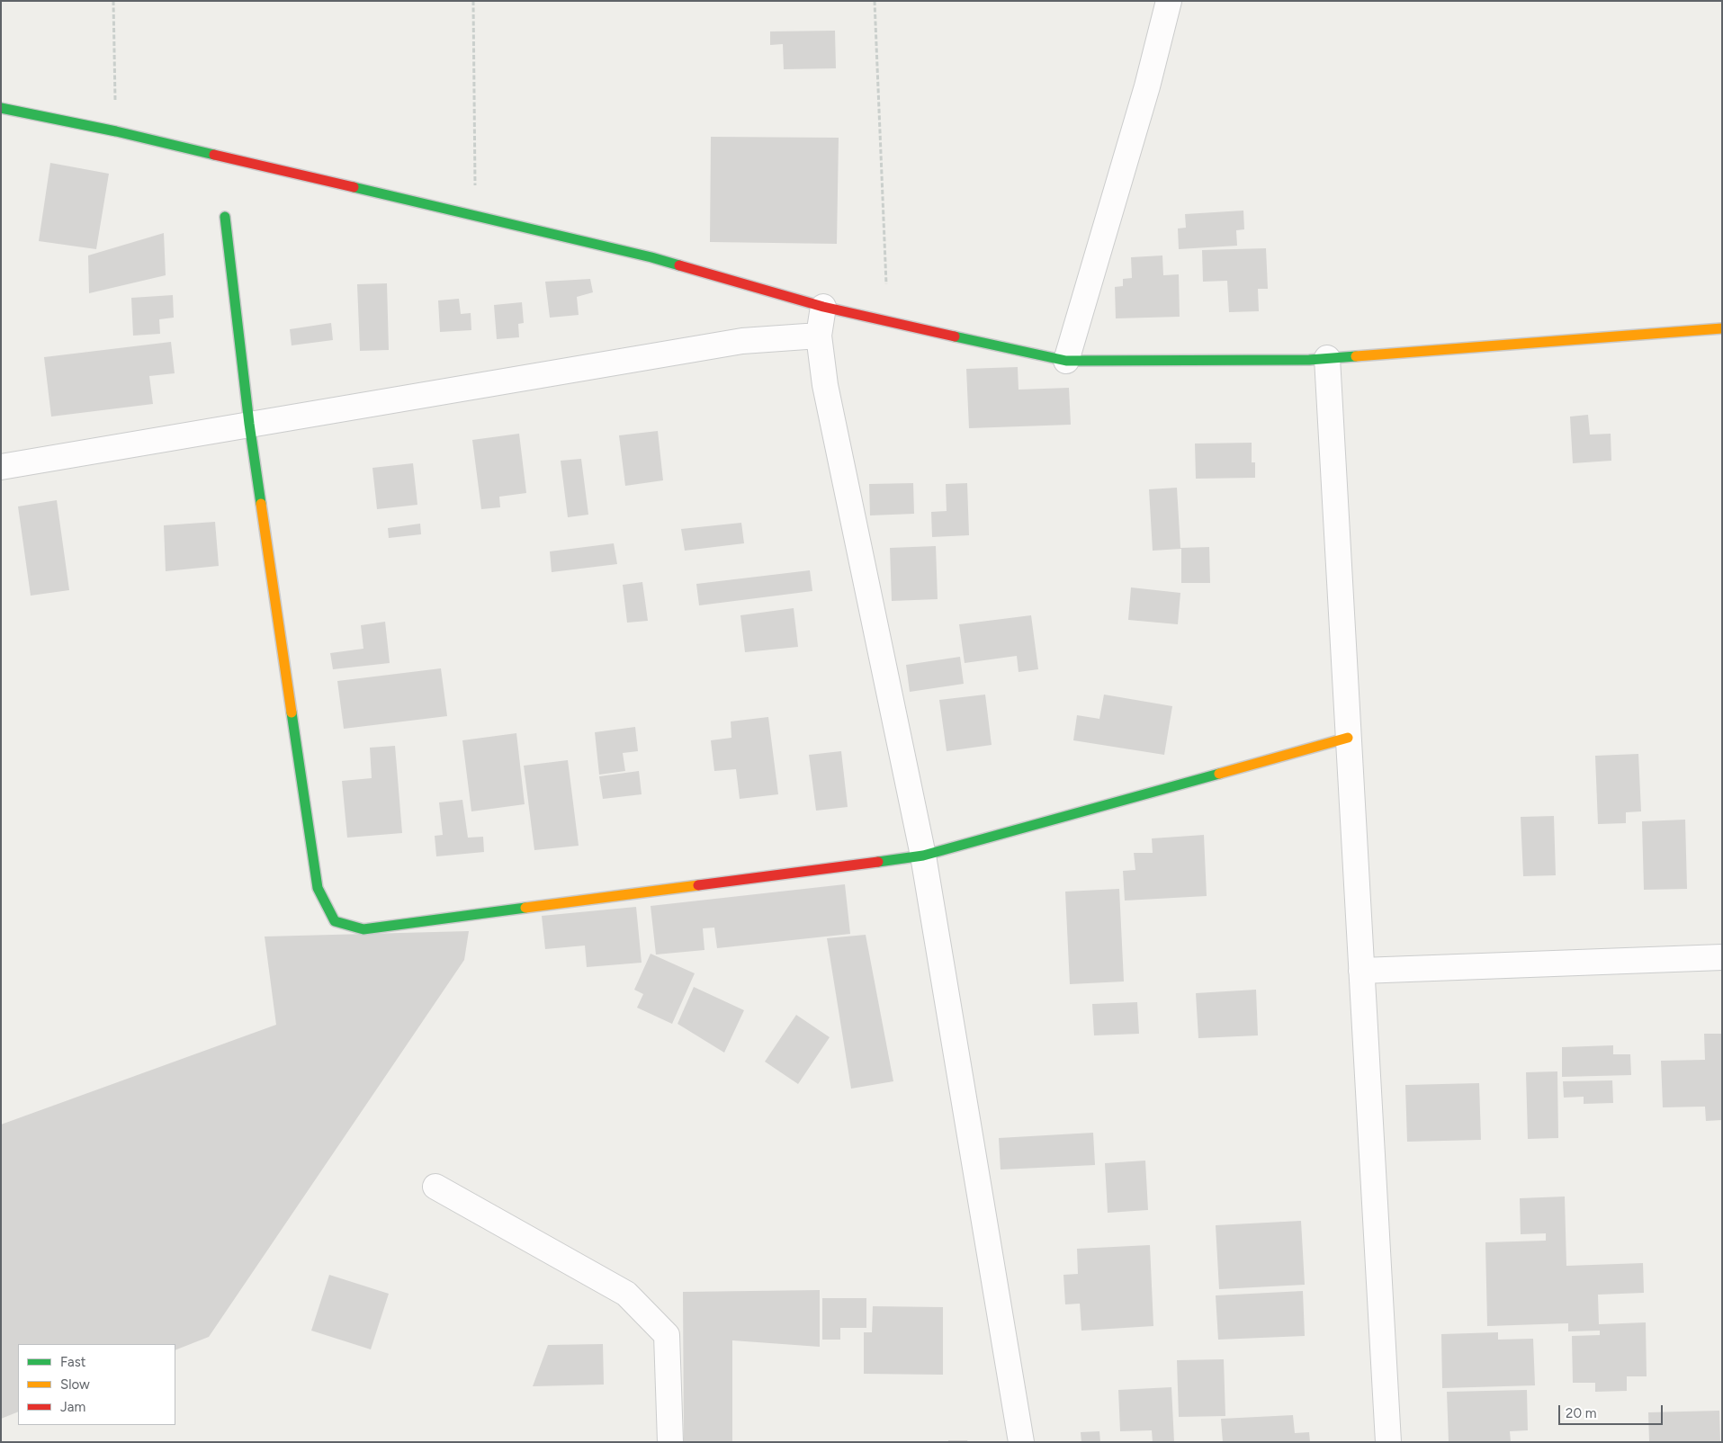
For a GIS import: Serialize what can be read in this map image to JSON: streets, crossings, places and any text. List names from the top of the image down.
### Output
{
  "legend": ["Fast", "Slow", "Jam"],
  "scale_bar": "20 m"
}
